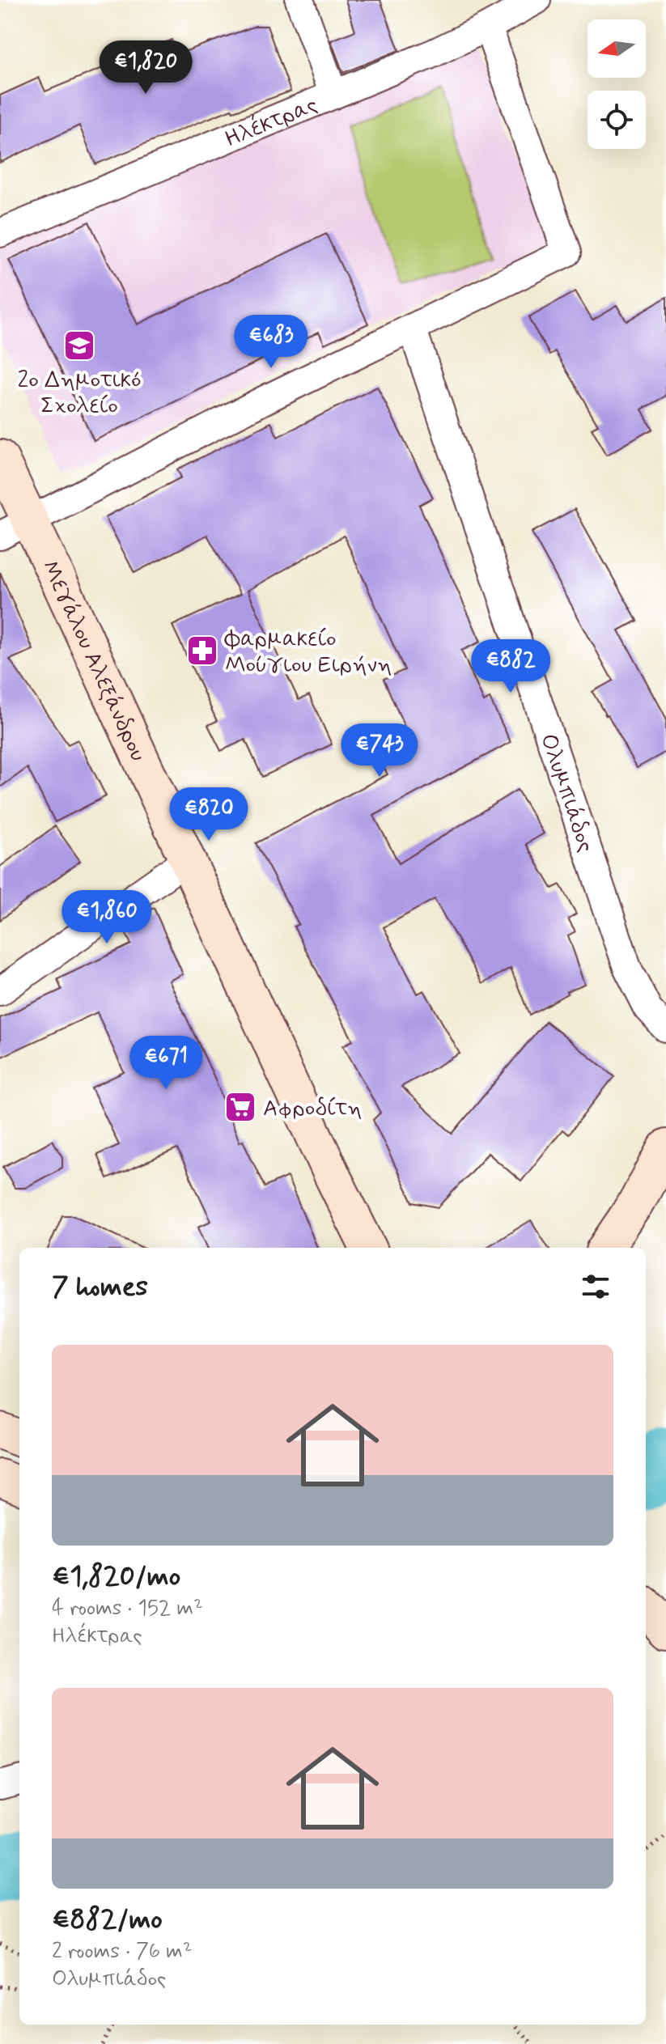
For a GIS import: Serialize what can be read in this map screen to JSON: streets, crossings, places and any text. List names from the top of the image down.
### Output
{
  "streets": {
    "street": ["Ηλέκτρας", "Μεγάλου Αλεξάνδρου", "Ολυμπιάδος"]
  },
  "places": {
    "school or university": ["2ο Δημοτικό Σχολείο"],
    "pharmacy": ["Φαρμακείο Μούγιου Ειρήνη"],
    "supermarket": ["Αφροδίτη"]
  },
  "north": "left",
  "page": {
    "price": [
      "€1,820",
      "€683",
      "€882",
      "€743",
      "€820",
      "€1,860",
      "€671"
    ],
    "heading": "7 homes",
    "list": [
      {
        "name": "€1,820/mo",
        "note": "4 rooms · 152 m² · Ηλέκτρας"
      },
      {
        "name": "€882/mo",
        "note": "2 rooms · 76 m² · Ολυμπιάδος"
      }
    ]
  }
}
